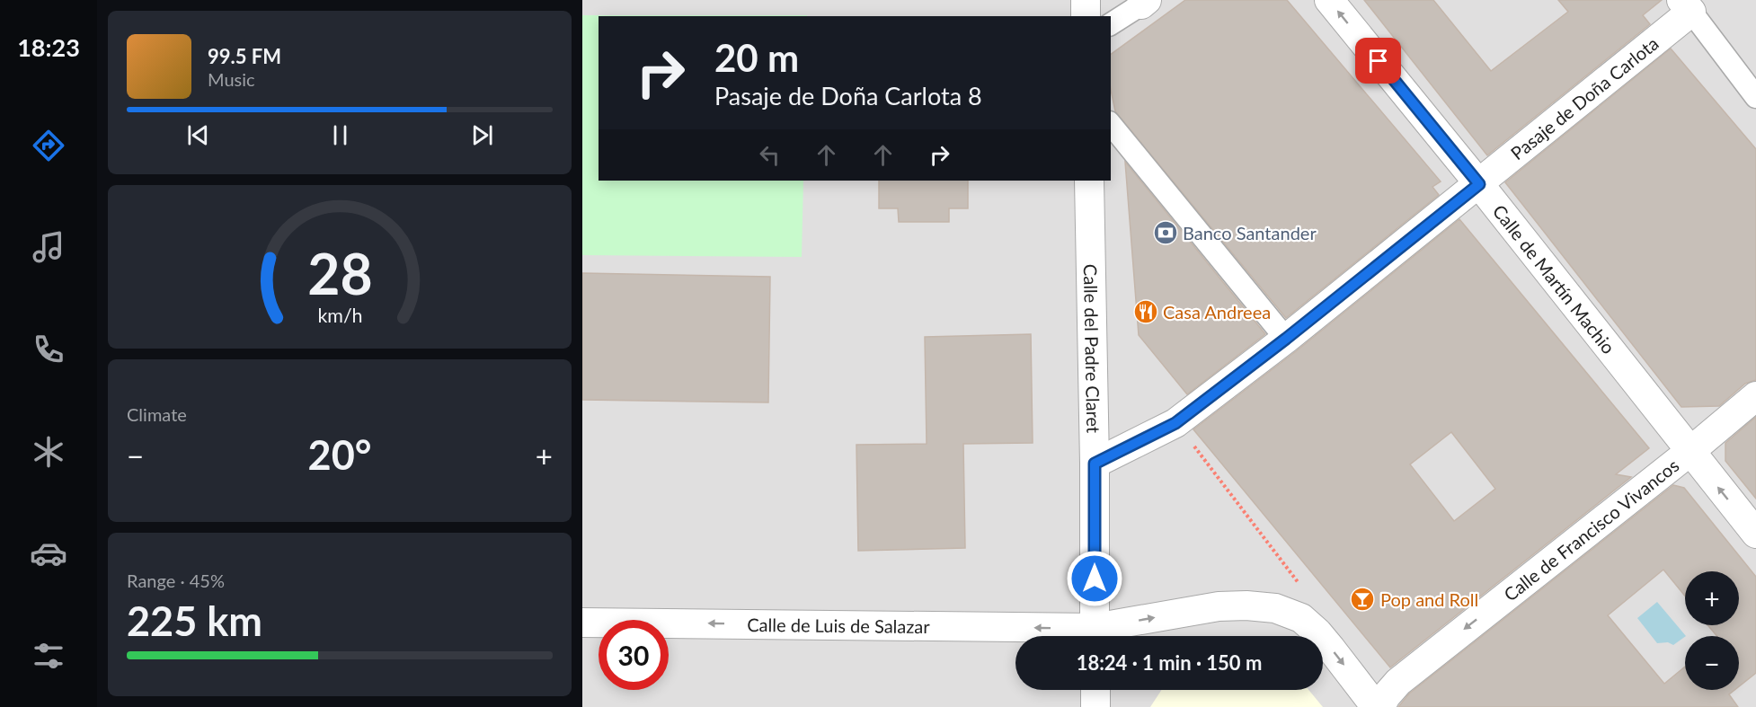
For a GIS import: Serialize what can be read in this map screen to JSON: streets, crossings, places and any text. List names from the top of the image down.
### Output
{
  "streets": {
    "street": [
      "Pasaje de Doña Carlota",
      "Calle de Martín Machio",
      "Calle del Padre Claret",
      "Calle de Francisco Vivancos",
      "Calle de Luis de Salazar"
    ]
  },
  "crossings": [
    ["Pasaje de Doña Carlota", "Calle de Martín Machio"],
    ["Pasaje de Doña Carlota", "Calle del Padre Claret"],
    ["Calle de Martín Machio", "Calle de Francisco Vivancos"]
  ],
  "one_way": ["Calle de Francisco Vivancos"],
  "places": {
    "bank": ["Banco Santander"],
    "restaurant": ["Casa Andreea"],
    "bar": ["Pop and Roll"]
  },
  "page": {
    "tabs": "18:23",
    "turn": ["20 m", "Pasaje de Doña Carlota 8"],
    "song": ["99.5 FM", "Music"],
    "tile": [
      "Climate",
      ["Range · 45%", "225 km"]
    ],
    "heat": ["−", "20°", "+"],
    "map_buttons": ["+", "−"],
    "limit": "30",
    "trip": "18:24 · 1 min · 150 m",
    "gauge": ["28", "km/h"]
  }
}
